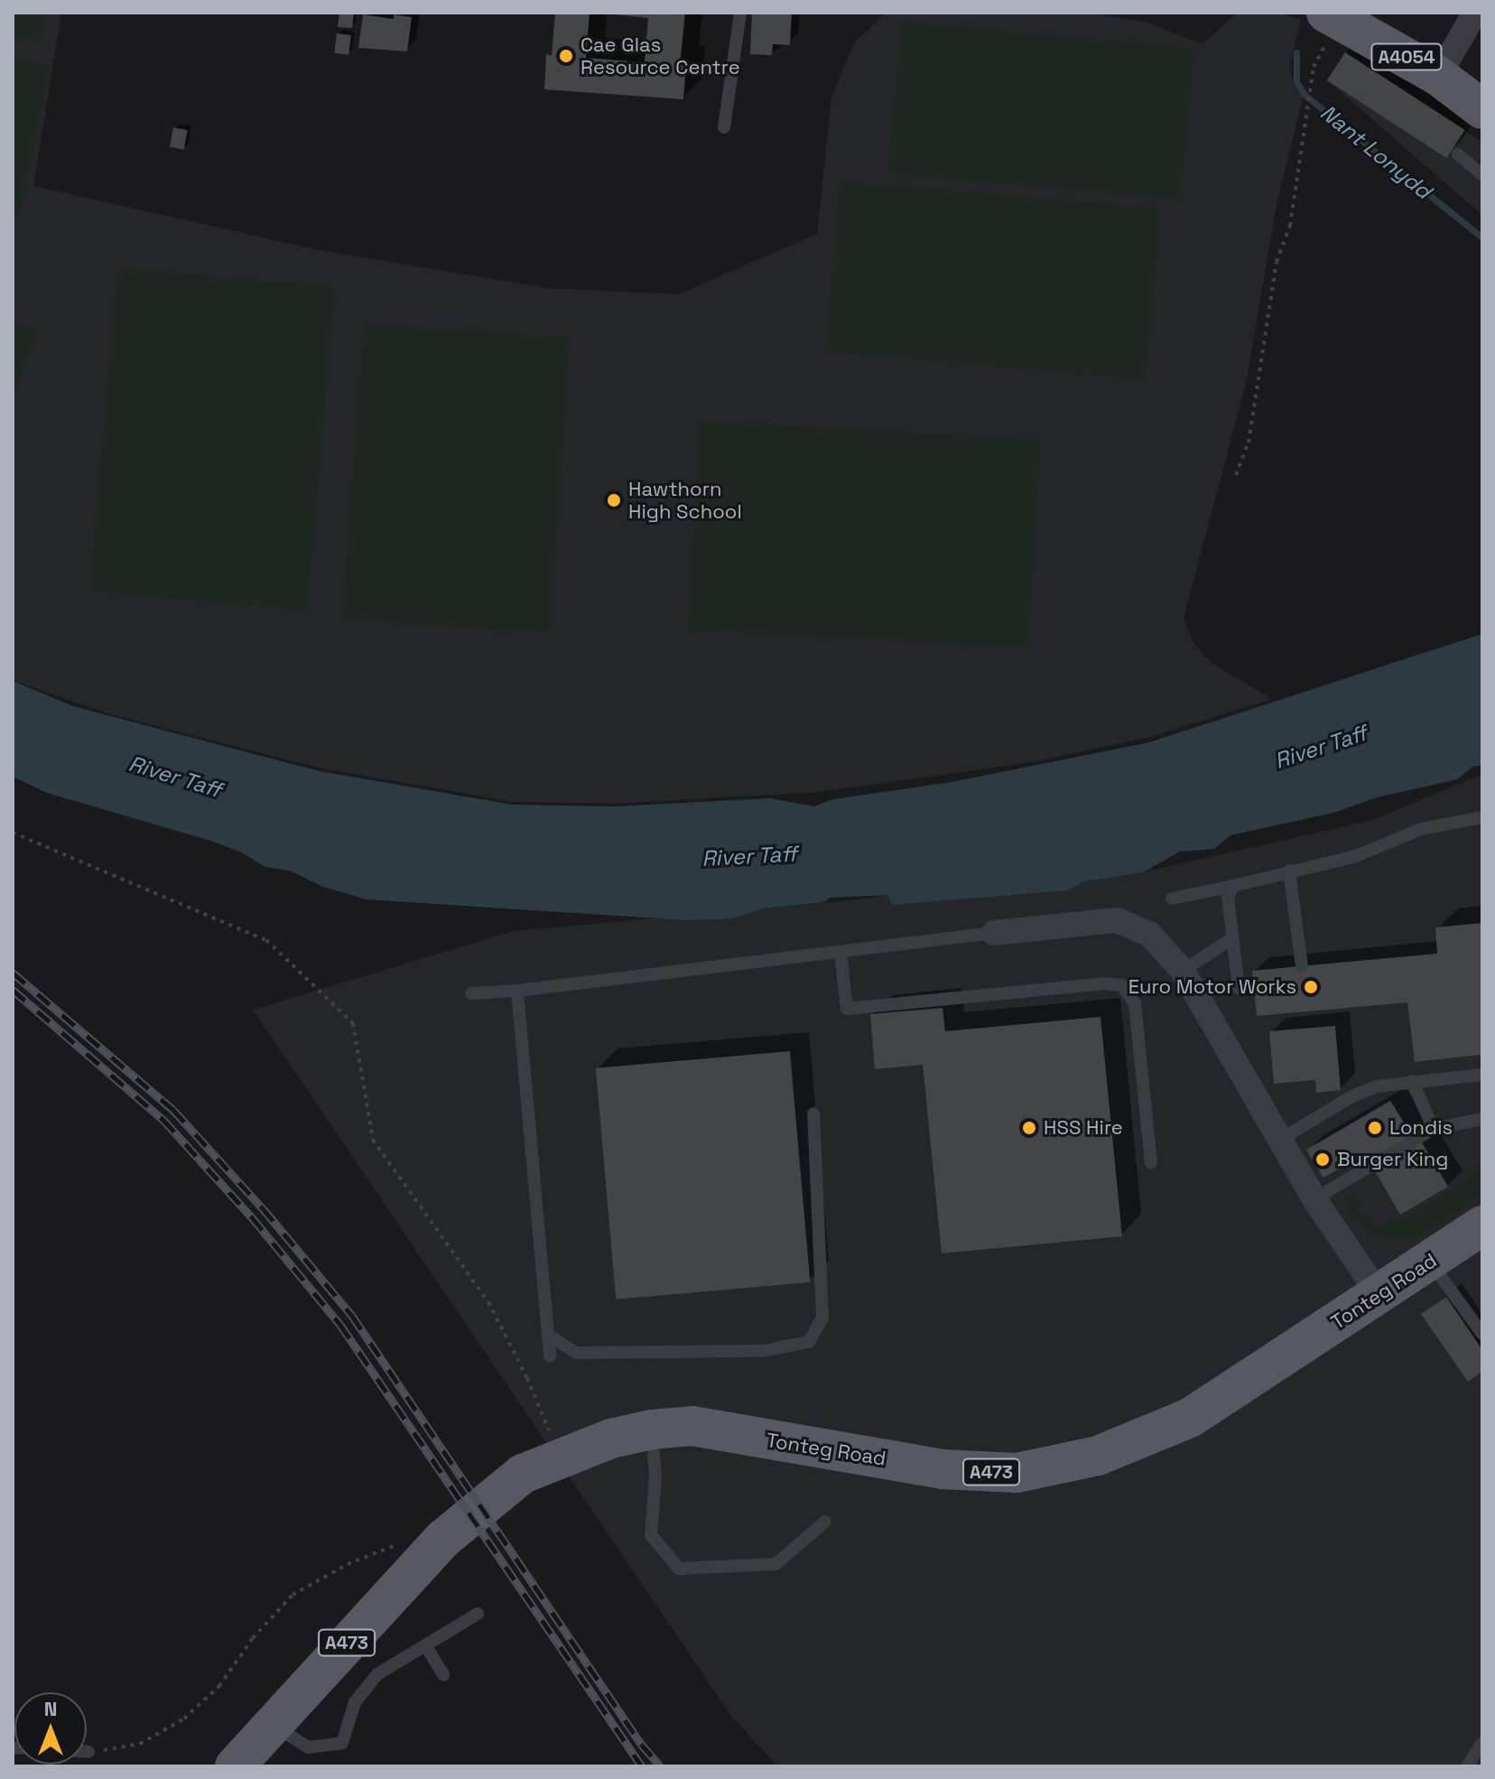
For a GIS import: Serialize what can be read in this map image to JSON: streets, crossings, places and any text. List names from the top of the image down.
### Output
{
  "streets": {
    "main road": ["A4054", "Tonteg Road", "A473"]
  },
  "water": ["Nant Lonydd", "River Taff"],
  "places": [
    "Cae Glas Resource Centre",
    "Hawthorn High School",
    "Euro Motor Works",
    "HSS Hire",
    "Londis",
    "Burger King"
  ],
  "north": "top"
}
